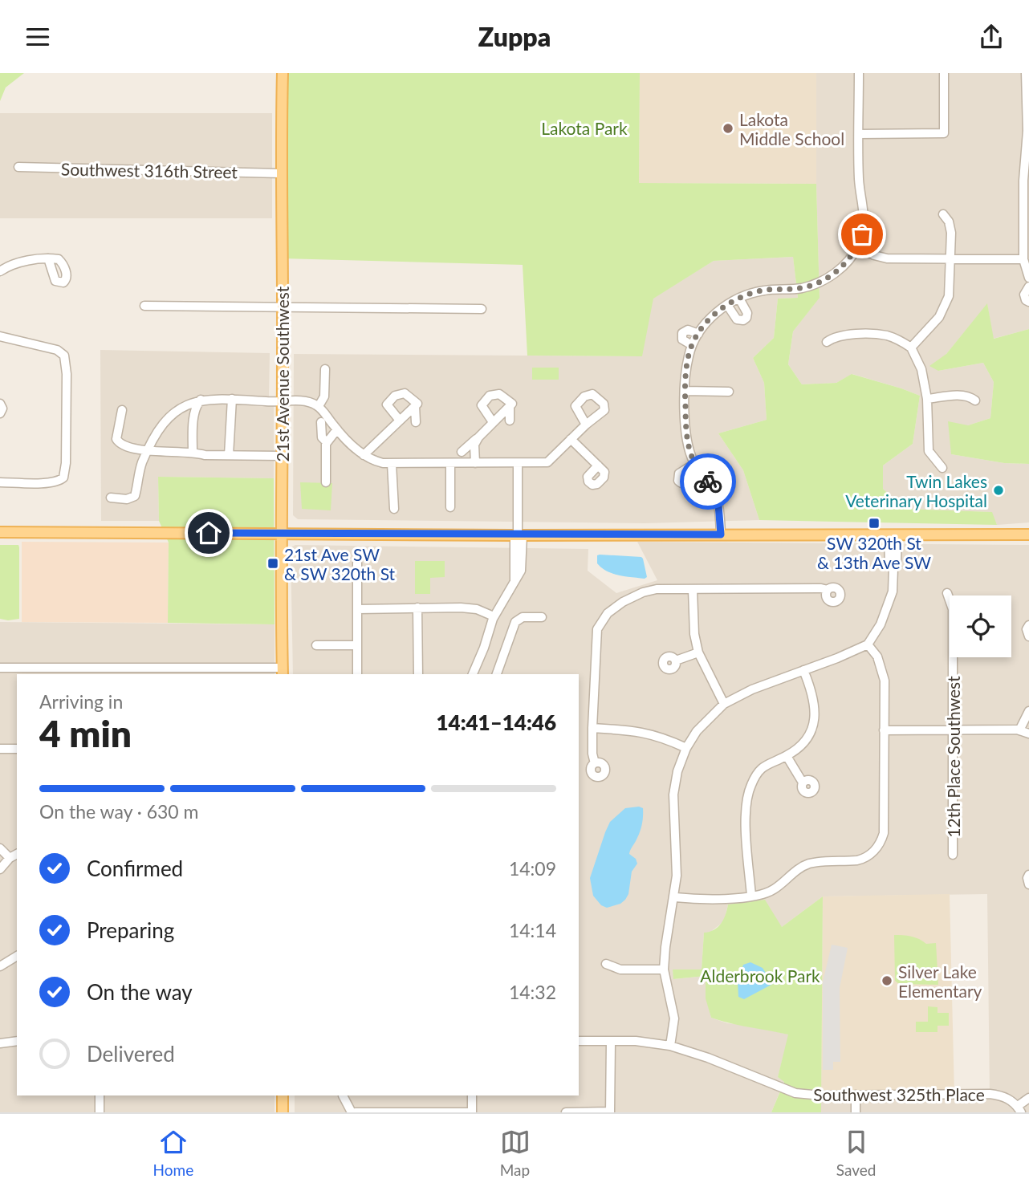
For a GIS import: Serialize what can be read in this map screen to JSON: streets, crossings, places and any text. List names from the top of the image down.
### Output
{
  "streets": {
    "main road": ["21st Avenue Southwest"],
    "street": ["Southwest 316th Street", "12th Place Southwest", "Southwest 325th Place"]
  },
  "crossings": [
    ["Southwest 316th Street", "21st Avenue Southwest"]
  ],
  "parks": ["Lakota Park", "Alderbrook Park"],
  "places": {
    "other": ["Lakota Middle School", "Twin Lakes Veterinary Hospital", "Silver Lake Elementary"],
    "transit": ["SW 320th St & 13th Ave SW", "21st Ave SW & SW 320th St"]
  },
  "page": {
    "header": "Zuppa",
    "heading": ["4 min", "Arriving in", "14:41–14:46"],
    "bar": "On the way · 630 m",
    "list": [
      ["Confirmed", "14:09"],
      ["Preparing", "14:14"],
      ["On the way", "14:32"],
      "Delivered"
    ],
    "tabs": ["Home", "Map", "Saved"]
  }
}
